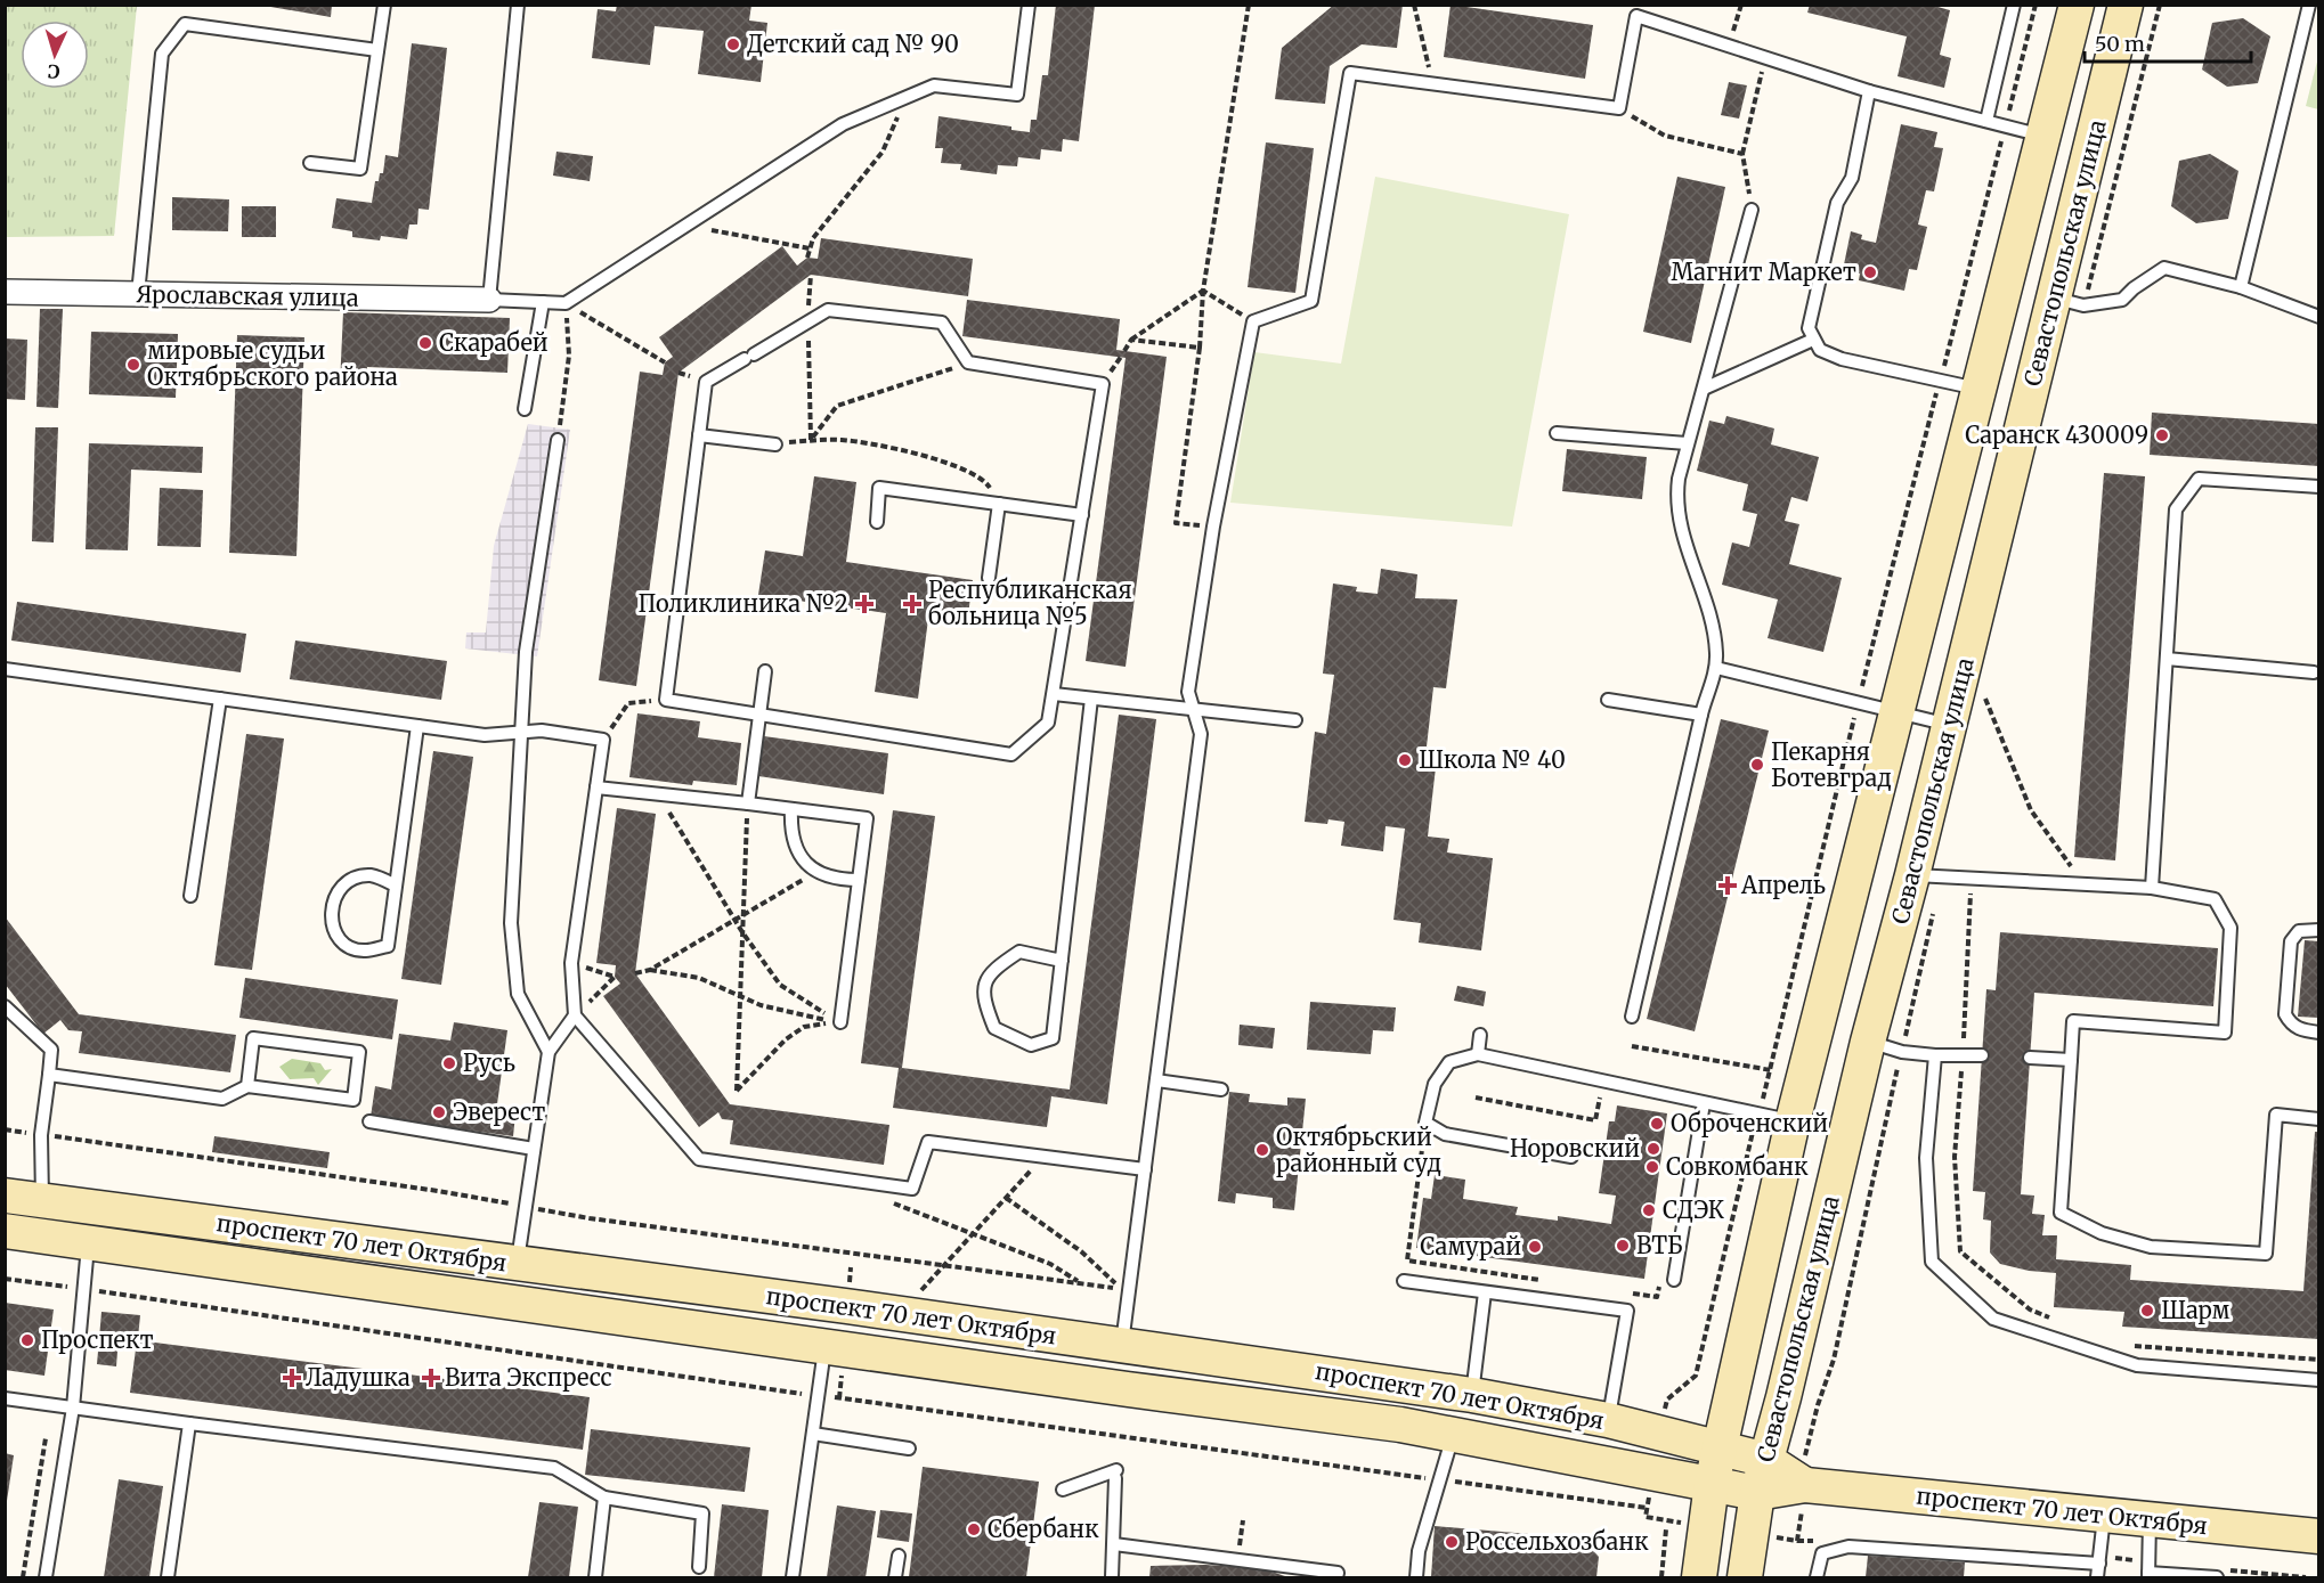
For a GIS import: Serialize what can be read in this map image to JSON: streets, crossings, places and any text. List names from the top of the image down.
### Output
{
  "streets": {
    "main road": ["Севастопольская улица", "проспект 70 лет Октября"],
    "street": ["Ярославская улица"]
  },
  "crossings": [
    ["Севастопольская улица", "проспект 70 лет Октября"]
  ],
  "places": {
    "other": [
      "Детский сад № 90",
      "Магнит Маркет",
      "Скарабей",
      "мировые судьи Октябрьского района",
      "Саранск 430009",
      "Школа № 40",
      "Пекарня Ботевград",
      "Русь",
      "Эверест",
      "Оброченский",
      "Норовский",
      "Октябрьский районный суд",
      "Совкомбанк",
      "СДЭК",
      "ВТБ",
      "Самурай",
      "Шарм",
      "Проспект",
      "Сбербанк",
      "Россельхозбанк"
    ],
    "health": [
      "Поликлиника №2",
      "Республиканская больница №5",
      "Апрель",
      "Ладушка",
      "Вита Экспресс"
    ]
  },
  "scale_bar": "50 m",
  "north": "bottom"
}
